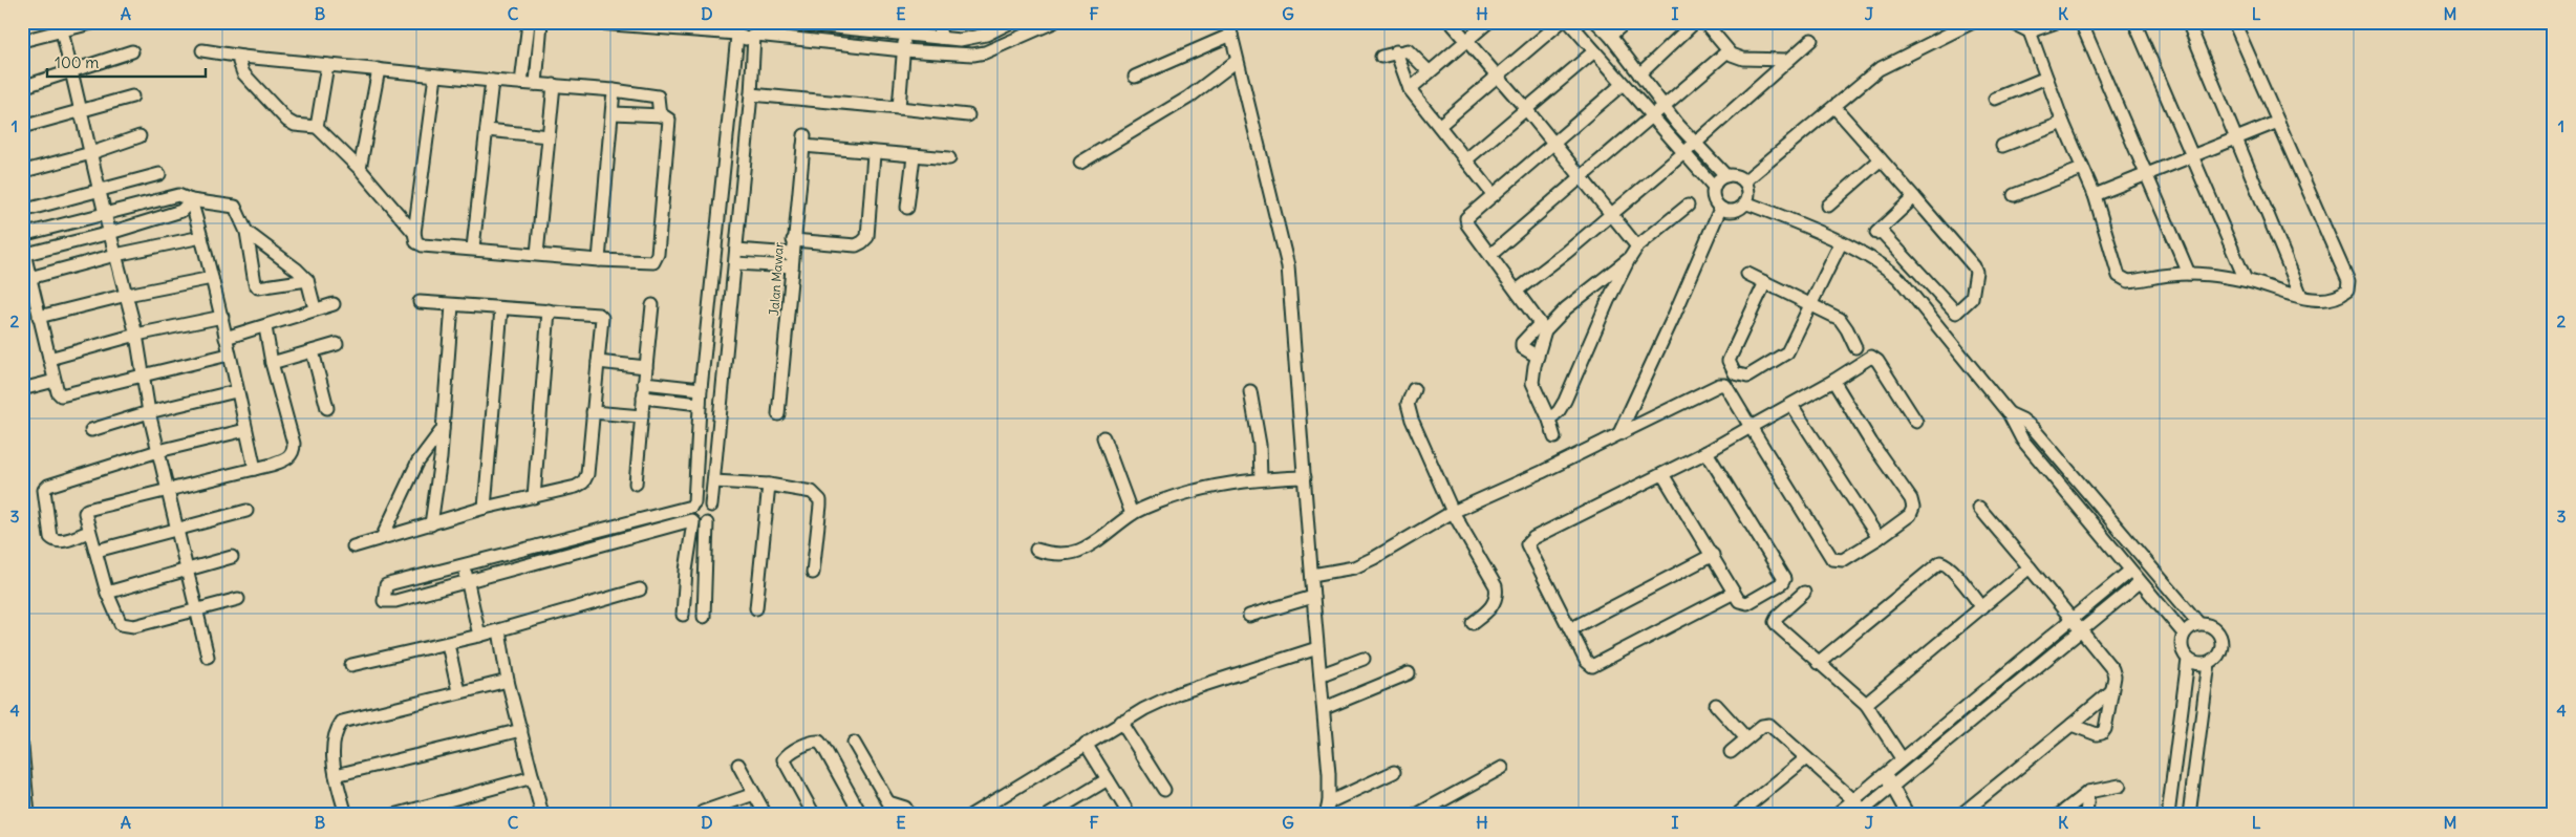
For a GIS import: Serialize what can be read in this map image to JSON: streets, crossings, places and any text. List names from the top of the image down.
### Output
{
  "streets": {
    "street": ["Jalan Mawar"]
  },
  "scale_bar": "100 m",
  "grid": {
    "columns": [
      "A",
      "B",
      "C",
      "D",
      "E",
      "F",
      "G",
      "H",
      "I",
      "J",
      "K",
      "L",
      "M"
    ],
    "rows": [
      "1",
      "2",
      "3",
      "4"
    ]
  }
}
